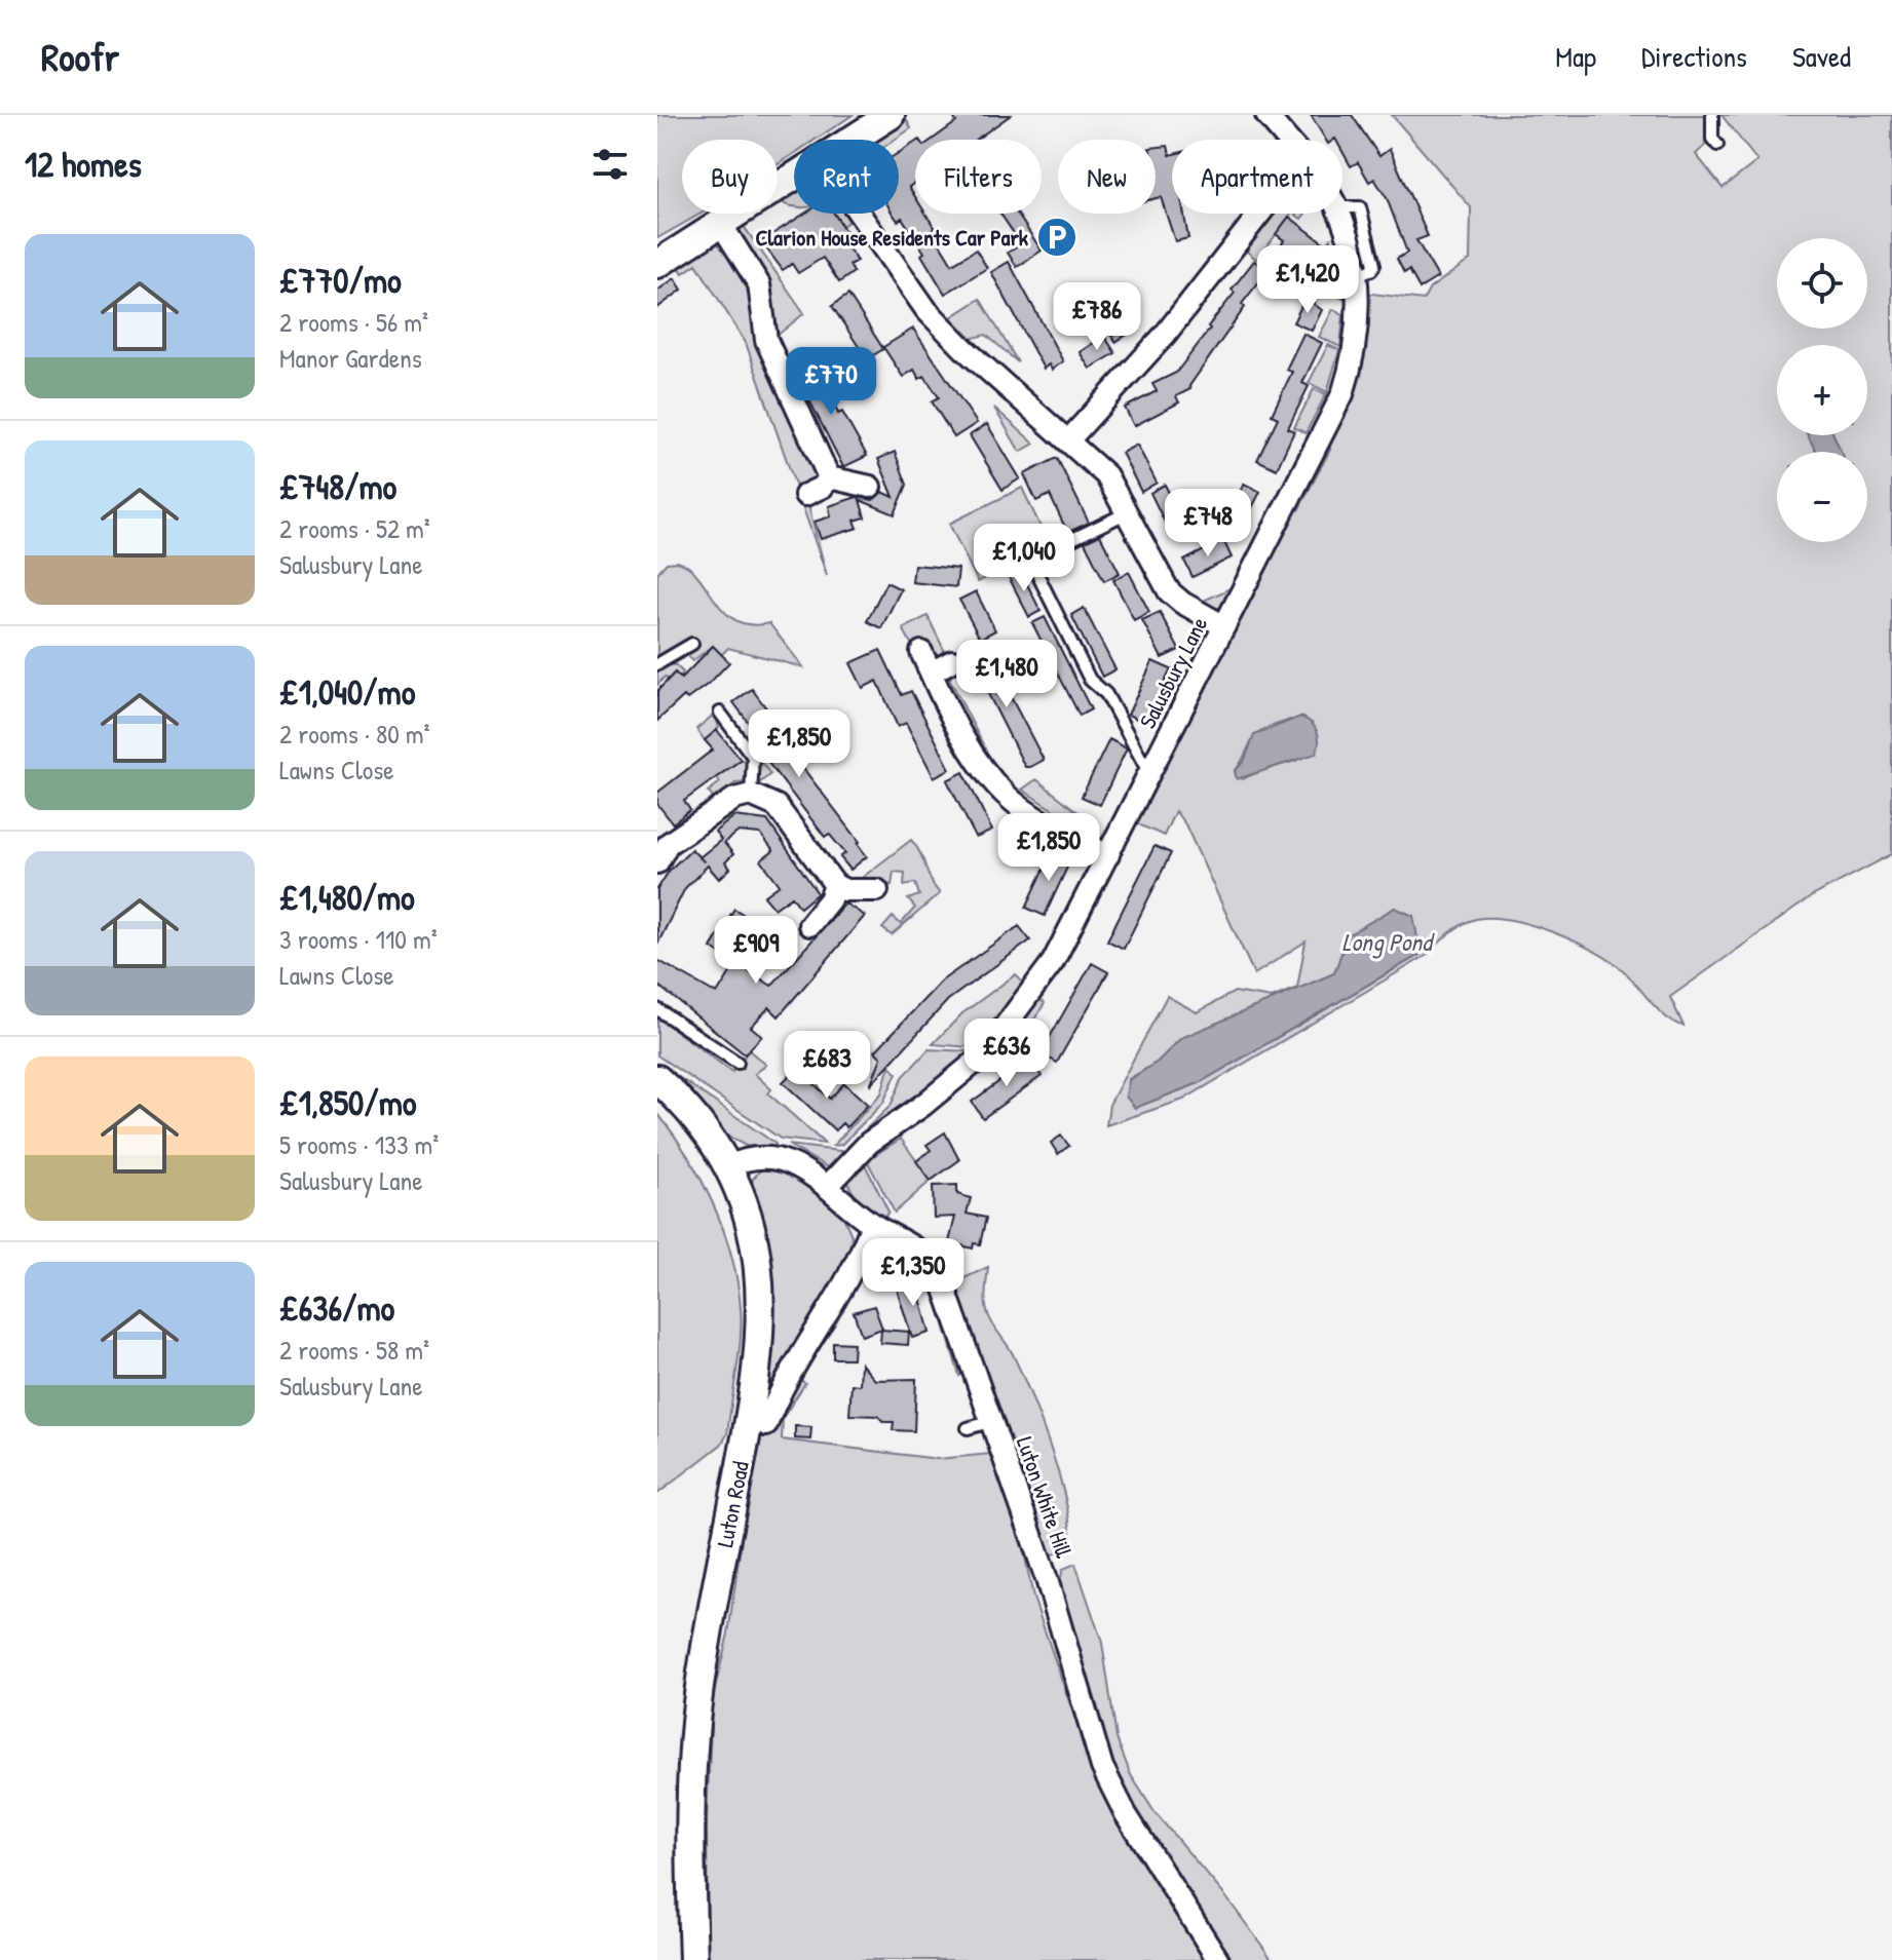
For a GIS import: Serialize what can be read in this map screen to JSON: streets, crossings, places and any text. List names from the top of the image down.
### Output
{
  "streets": {
    "street": ["Salusbury Lane", "Luton White Hill", "Luton Road"]
  },
  "crossings": [
    ["Salusbury Lane", "Luton White Hill"],
    ["Luton White Hill", "Luton Road"]
  ],
  "water": ["Long Pond"],
  "places": {
    "parking": ["Clarion House Residents Car Park"]
  },
  "page": {
    "header": "Roofr",
    "nav": ["Map", "Directions", "Saved"],
    "heading": "12 homes",
    "chip": [
      "Buy",
      "Rent",
      "Filters",
      "New",
      "Apartment"
    ],
    "list": [
      {
        "name": "£770/mo",
        "note": "2 rooms · 56 m² · Manor Gardens"
      },
      {
        "name": "£748/mo",
        "note": "2 rooms · 52 m² · Salusbury Lane"
      },
      {
        "name": "£1,040/mo",
        "note": "2 rooms · 80 m² · Lawns Close"
      },
      {
        "name": "£1,480/mo",
        "note": "3 rooms · 110 m² · Lawns Close"
      },
      {
        "name": "£1,850/mo",
        "note": "5 rooms · 133 m² · Salusbury Lane"
      },
      {
        "name": "£636/mo",
        "note": "2 rooms · 58 m² · Salusbury Lane"
      }
    ],
    "map_buttons": ["+", "−"],
    "price": [
      "£1,420",
      "£786",
      "£770",
      "£748",
      "£1,040",
      "£1,480",
      "£1,850",
      "£1,850",
      "£909",
      "£636",
      "£683",
      "£1,350"
    ]
  }
}
